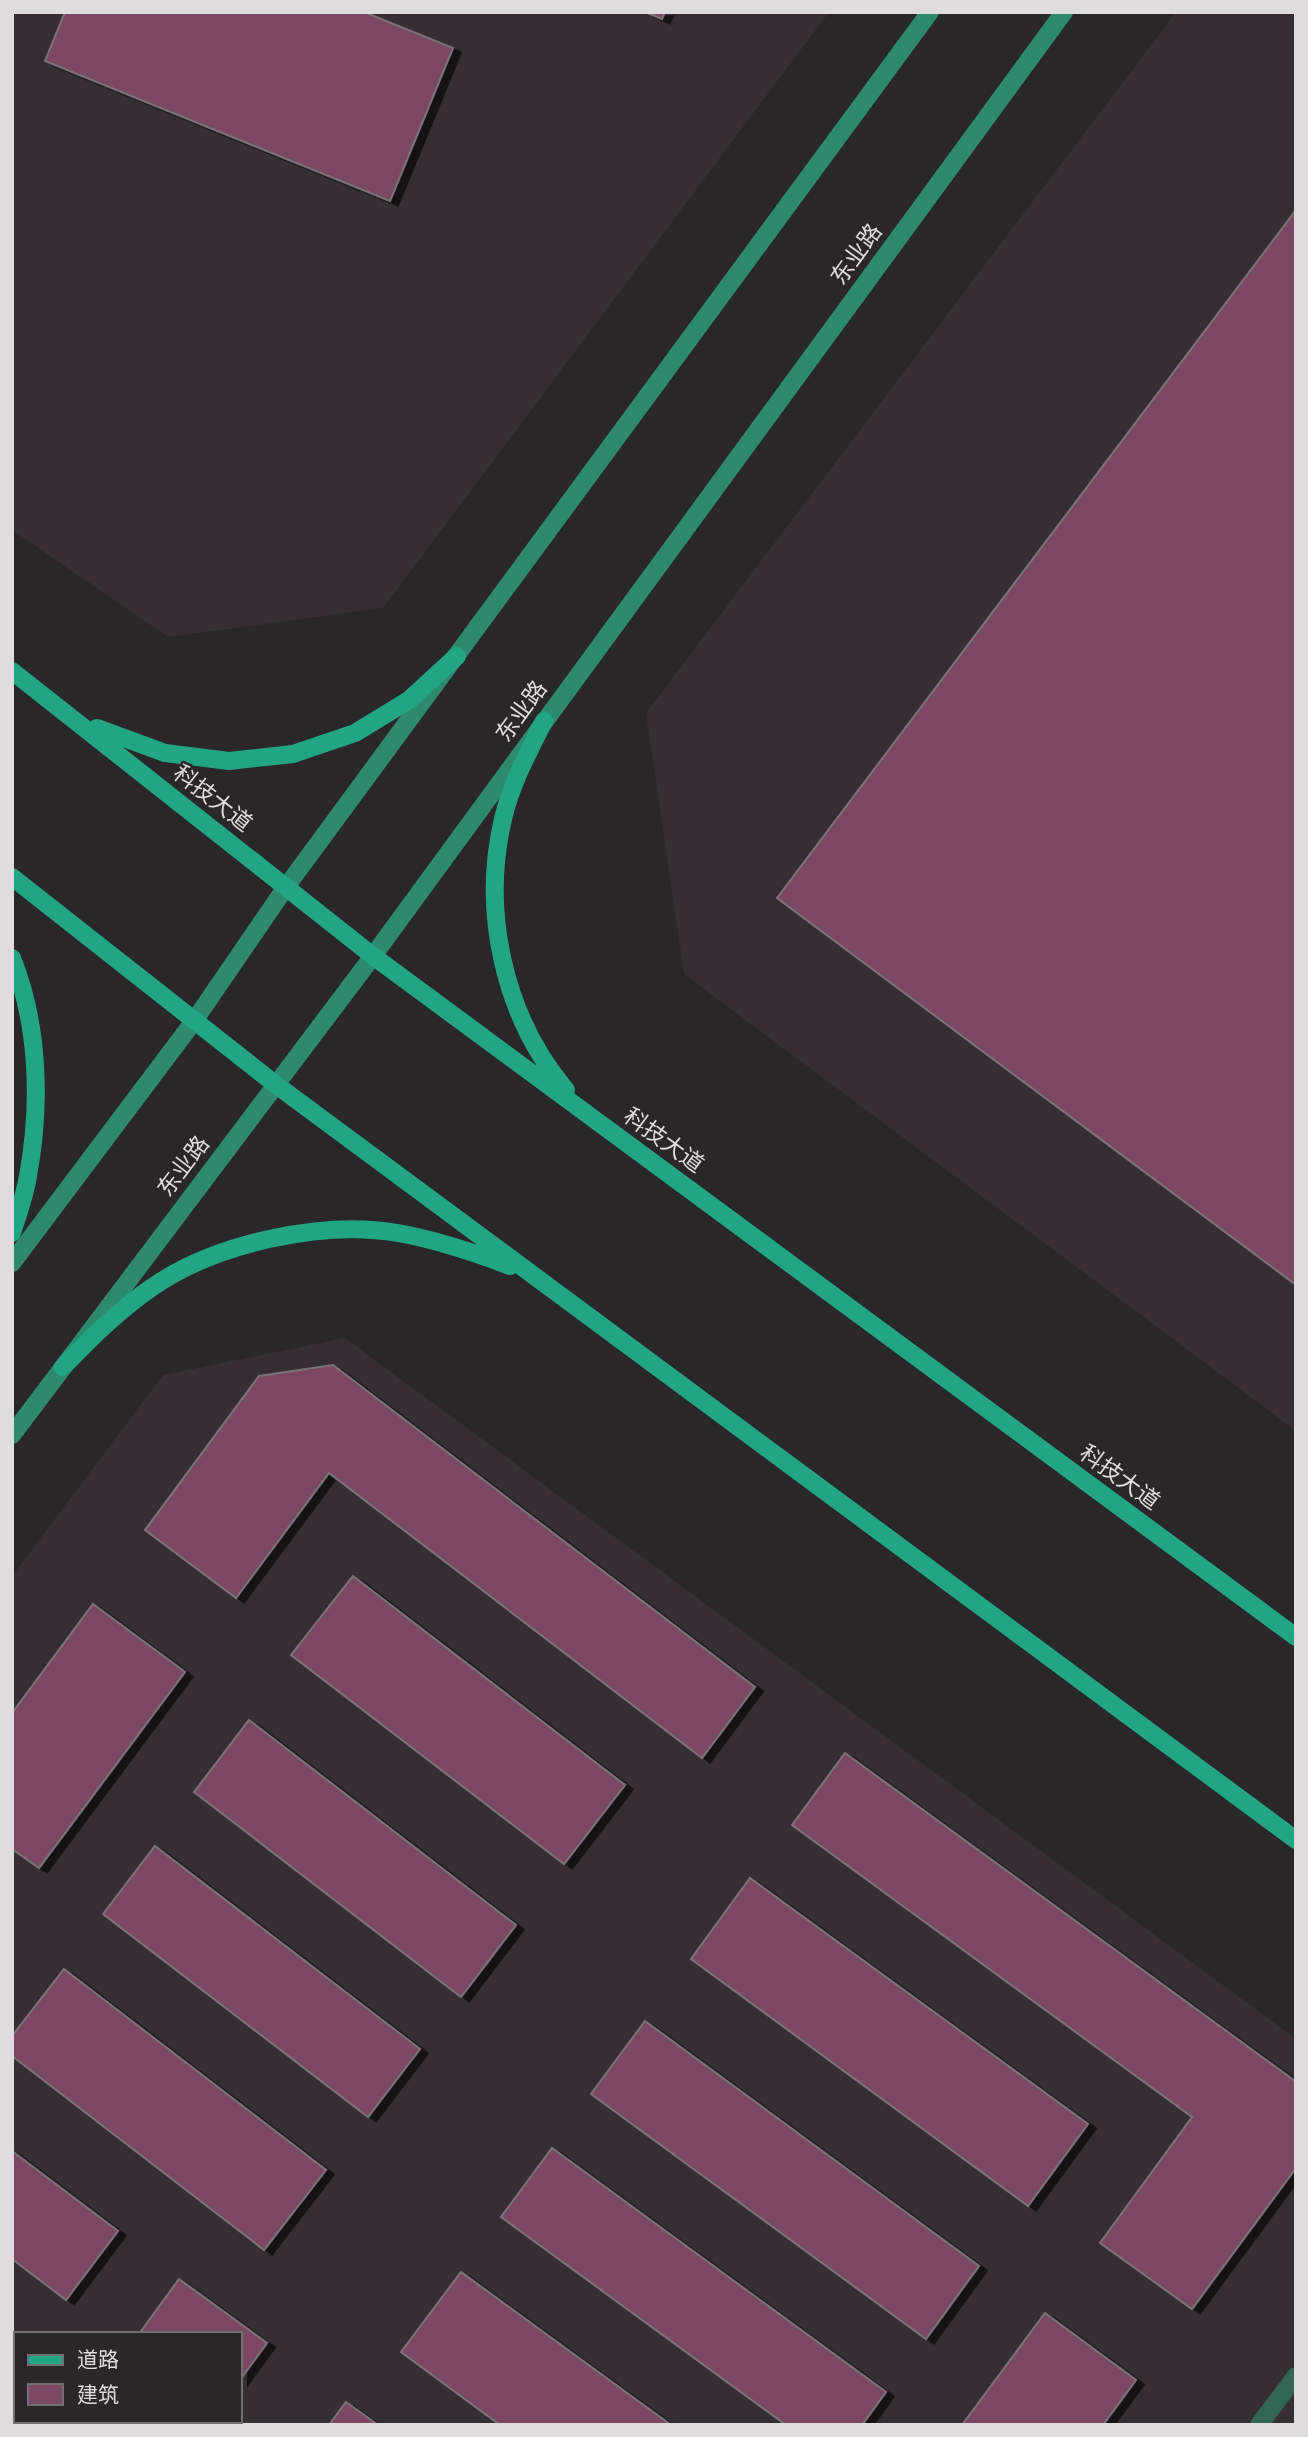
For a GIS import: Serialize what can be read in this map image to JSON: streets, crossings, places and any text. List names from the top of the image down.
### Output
{
  "streets": {
    "main road": ["科技大道"],
    "street": ["东业路"]
  },
  "crossings": [
    ["东业路", "科技大道"]
  ],
  "legend": ["道路", "建筑"]
}
